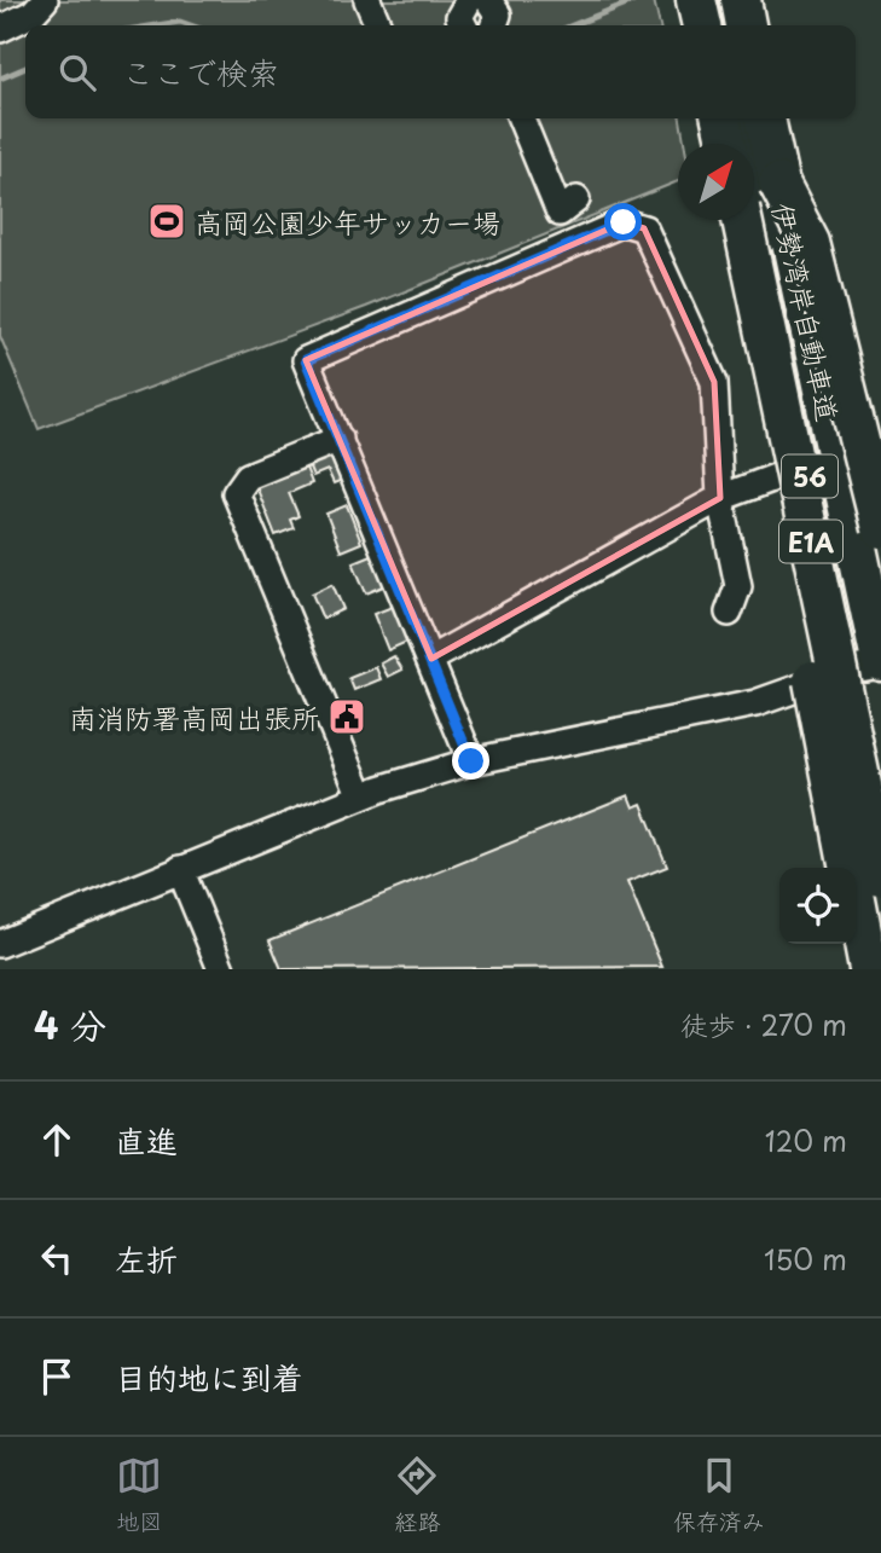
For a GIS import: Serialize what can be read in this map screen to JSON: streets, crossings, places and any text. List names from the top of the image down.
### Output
{
  "streets": {
    "highway": ["伊勢湾岸自動車道", "E1A"],
    "main road": ["56"]
  },
  "crossings": [
    ["伊勢湾岸自動車道", "56"]
  ],
  "places": {
    "sports": ["高岡公園少年サッカー場"],
    "public building": ["南消防署高岡出張所"]
  },
  "north": "top right",
  "page": {
    "search": "ここで検索",
    "heading": ["4 分", "徒歩 · 270 m"],
    "list": [
      ["直進", "120 m"],
      ["左折", "150 m"],
      "目的地に到着"
    ],
    "nav": ["地図", "経路", "保存済み"]
  }
}
